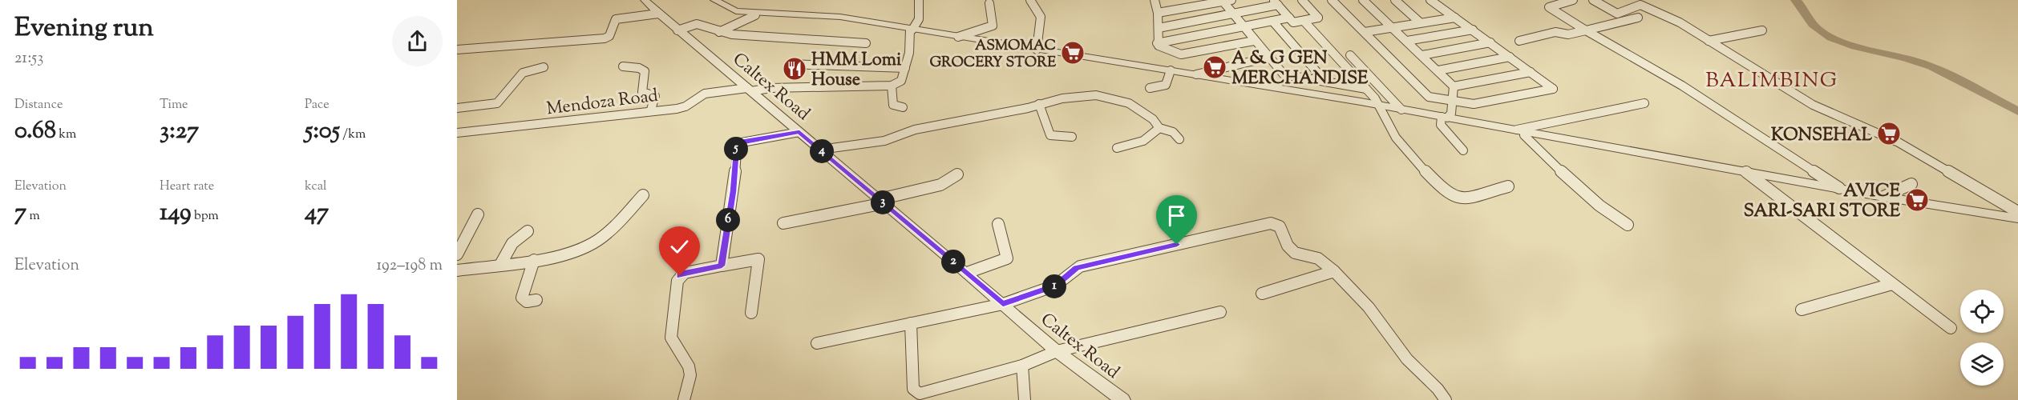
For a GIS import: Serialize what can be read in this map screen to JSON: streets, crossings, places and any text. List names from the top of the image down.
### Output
{
  "streets": {
    "street": ["Caltex Road", "Mendoza Road"]
  },
  "crossings": [
    ["Caltex Road", "Mendoza Road"]
  ],
  "districts": ["BALIMBING"],
  "places": {
    "supermarket": [
      "ASMOMAC GROCERY STORE",
      "A & G GEN MERCHANDISE",
      "KONSEHAL",
      "AVICE SARI-SARI STORE"
    ],
    "restaurant": ["HMM Lomi House"]
  },
  "page": {
    "heading": ["Evening run", "21:53"],
    "stats": [
      ["Distance", "0.68 km"],
      ["Time", "3:27"],
      ["Pace", "5:05 /km"],
      ["Elevation", "7 m"],
      ["Heart rate", "149 bpm"],
      ["kcal", "47"]
    ],
    "pins": [
      "5",
      "4",
      "3",
      "6",
      "2",
      "1"
    ],
    "chart": ["Elevation", "192–198 m"]
  }
}
